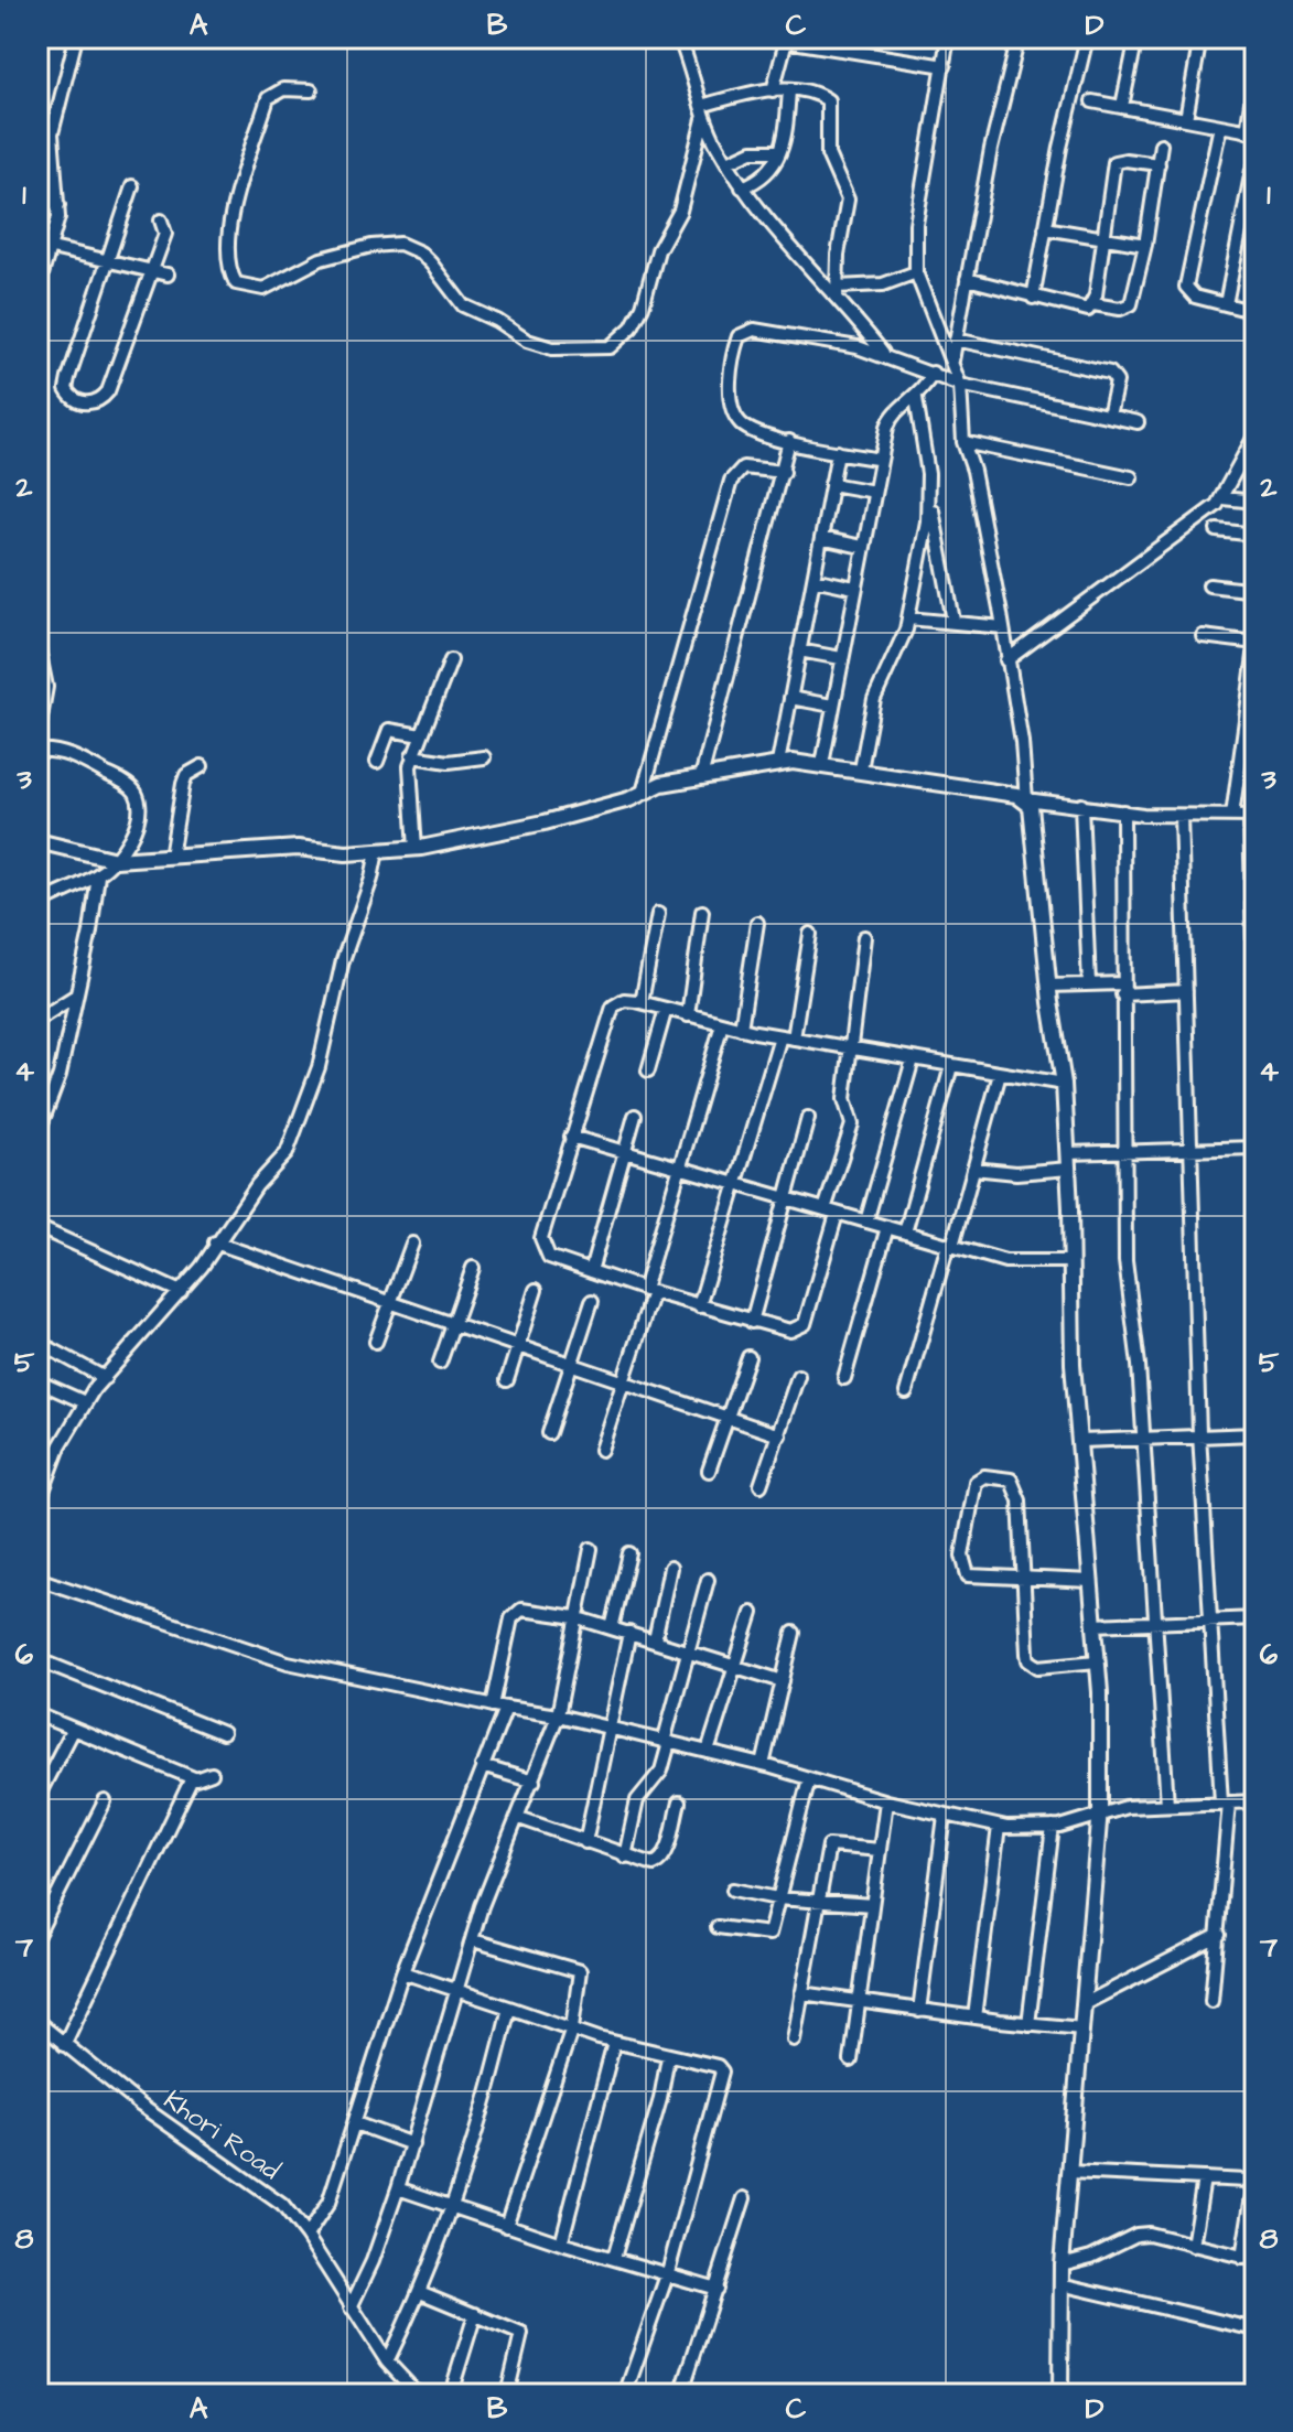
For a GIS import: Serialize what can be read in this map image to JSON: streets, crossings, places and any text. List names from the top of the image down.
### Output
{
  "streets": {
    "street": ["Khori Road"]
  },
  "grid": {
    "columns": [
      "A",
      "B",
      "C",
      "D"
    ],
    "rows": [
      "1",
      "2",
      "3",
      "4",
      "5",
      "6",
      "7",
      "8"
    ]
  }
}
